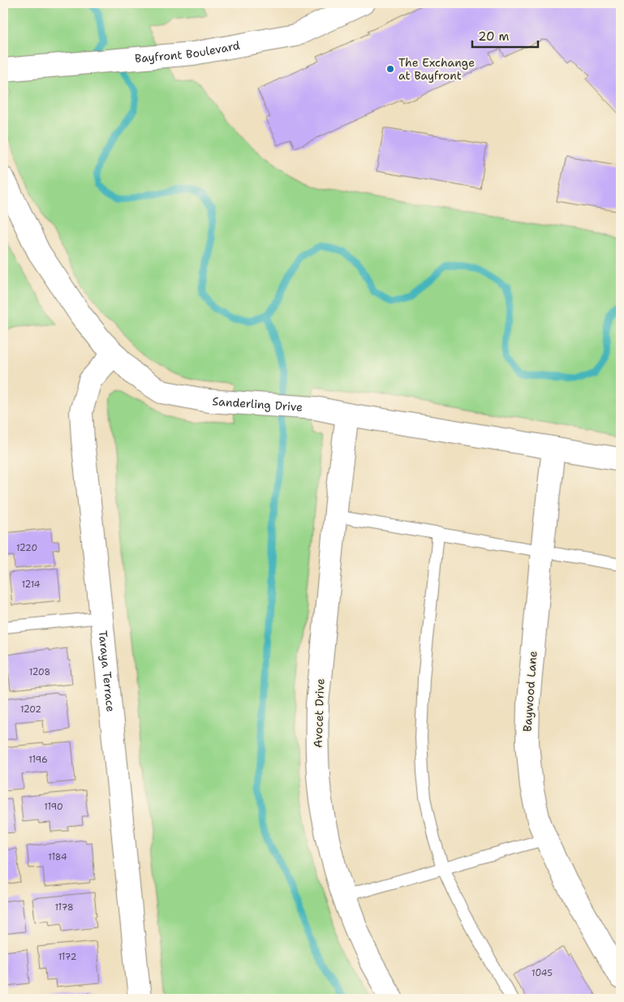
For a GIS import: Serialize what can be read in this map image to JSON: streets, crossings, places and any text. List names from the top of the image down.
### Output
{
  "streets": {
    "street": [
      "Bayfront Boulevard",
      "Sanderling Drive",
      "Taraya Terrace",
      "Baywood Lane",
      "Avocet Drive"
    ]
  },
  "crossings": [
    ["Sanderling Drive", "Taraya Terrace"],
    ["Sanderling Drive", "Baywood Lane"],
    ["Sanderling Drive", "Avocet Drive"]
  ],
  "places": ["The Exchange at Bayfront"],
  "house_numbers": [
    "1220",
    "1214",
    "1208",
    "1202",
    "1196",
    "1190",
    "1184",
    "1178",
    "1172",
    "1045"
  ],
  "scale_bar": "20 m"
}
